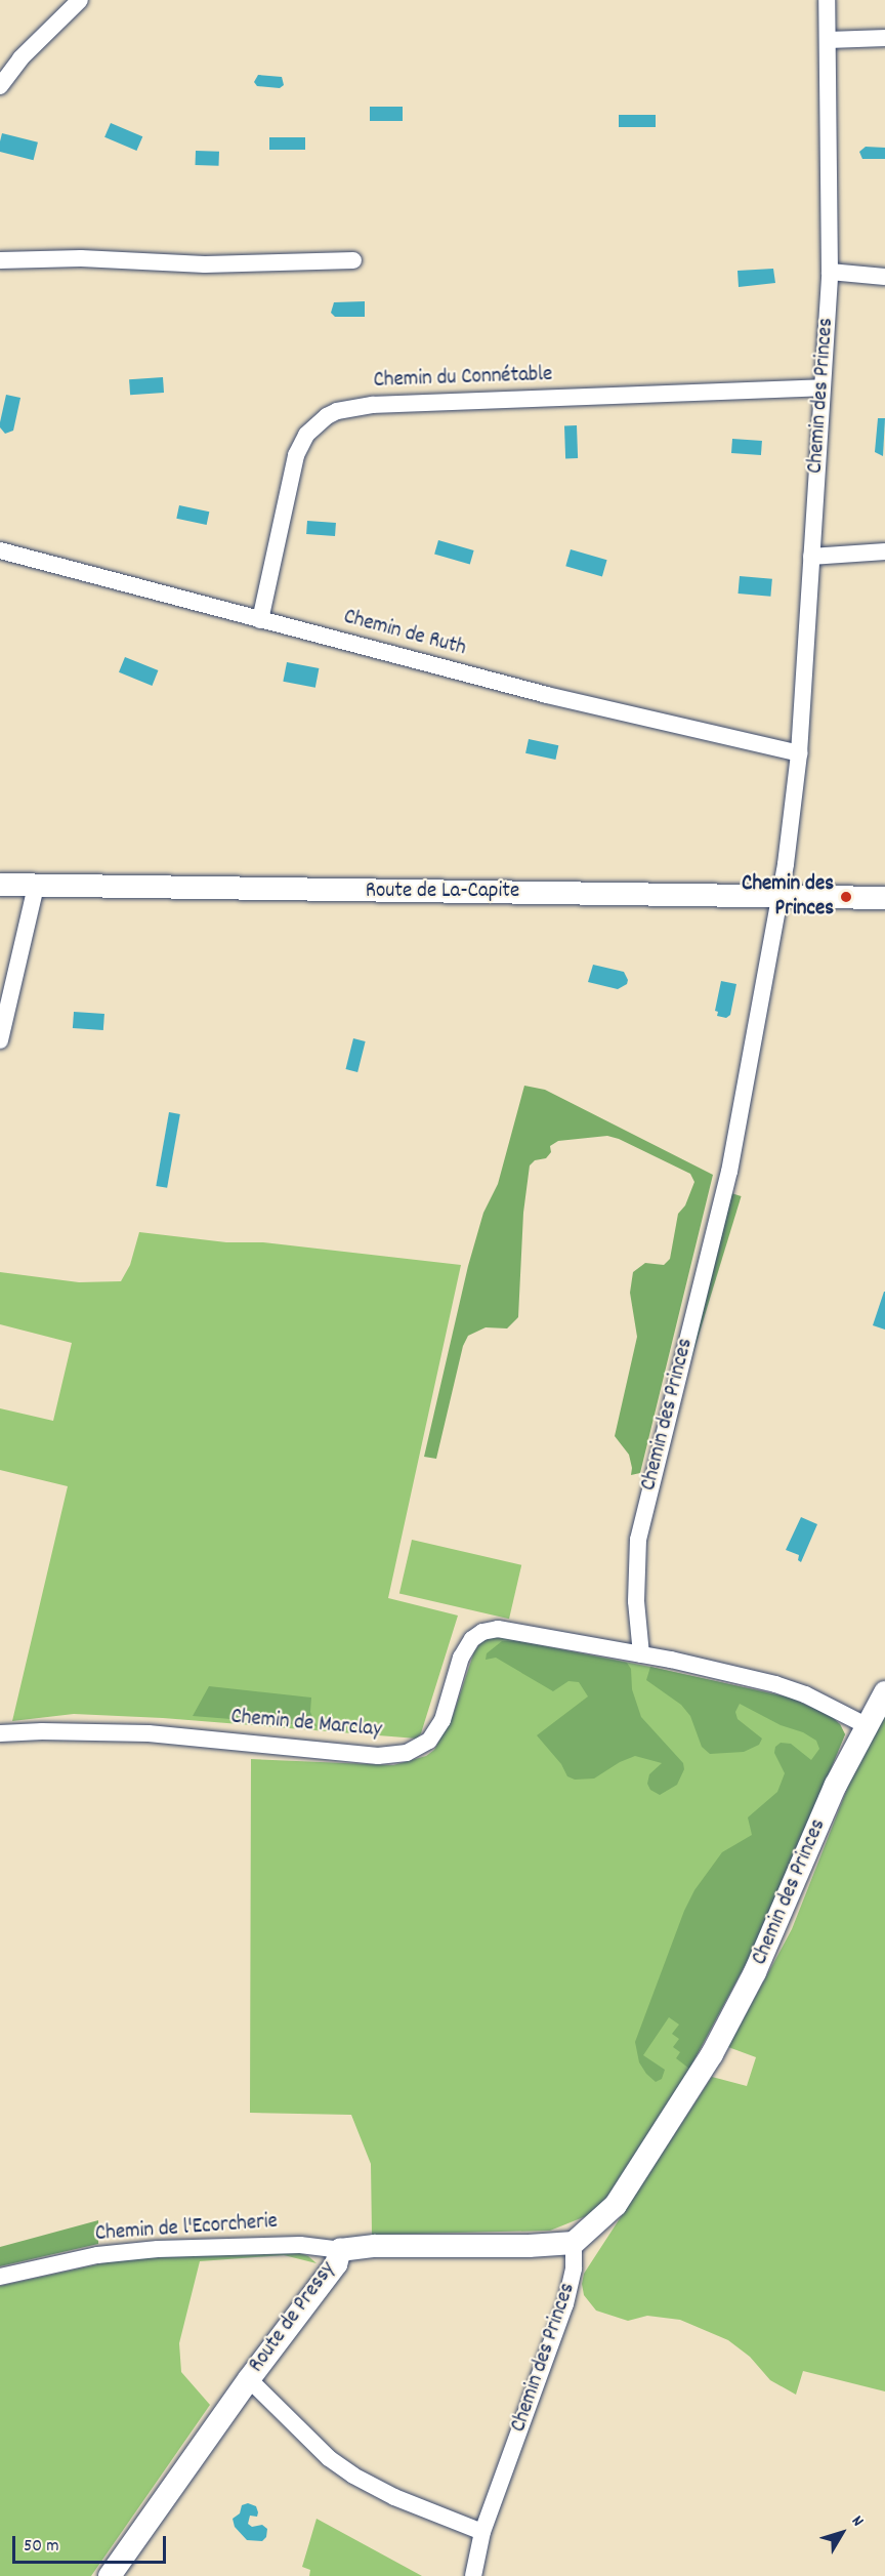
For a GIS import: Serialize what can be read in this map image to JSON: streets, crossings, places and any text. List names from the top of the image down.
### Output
{
  "streets": {
    "street": [
      "Chemin du Connétable",
      "Chemin des Princes",
      "Chemin de Ruth",
      "Route de La-Capite",
      "Chemin de Marclay",
      "Chemin de l'Ecorcherie",
      "Route de Pressy"
    ]
  },
  "crossings": [
    ["Chemin du Connétable", "Chemin des Princes"],
    ["Chemin du Connétable", "Chemin de Ruth"],
    ["Chemin des Princes", "Chemin de Ruth"],
    ["Chemin des Princes", "Route de La-Capite"],
    ["Chemin des Princes", "Chemin de Marclay"],
    ["Chemin des Princes", "Route de Pressy"],
    ["Chemin de l'Ecorcherie", "Route de Pressy"]
  ],
  "places": ["Chemin des Princes"],
  "scale_bar": "50 m",
  "north": "top right"
}
